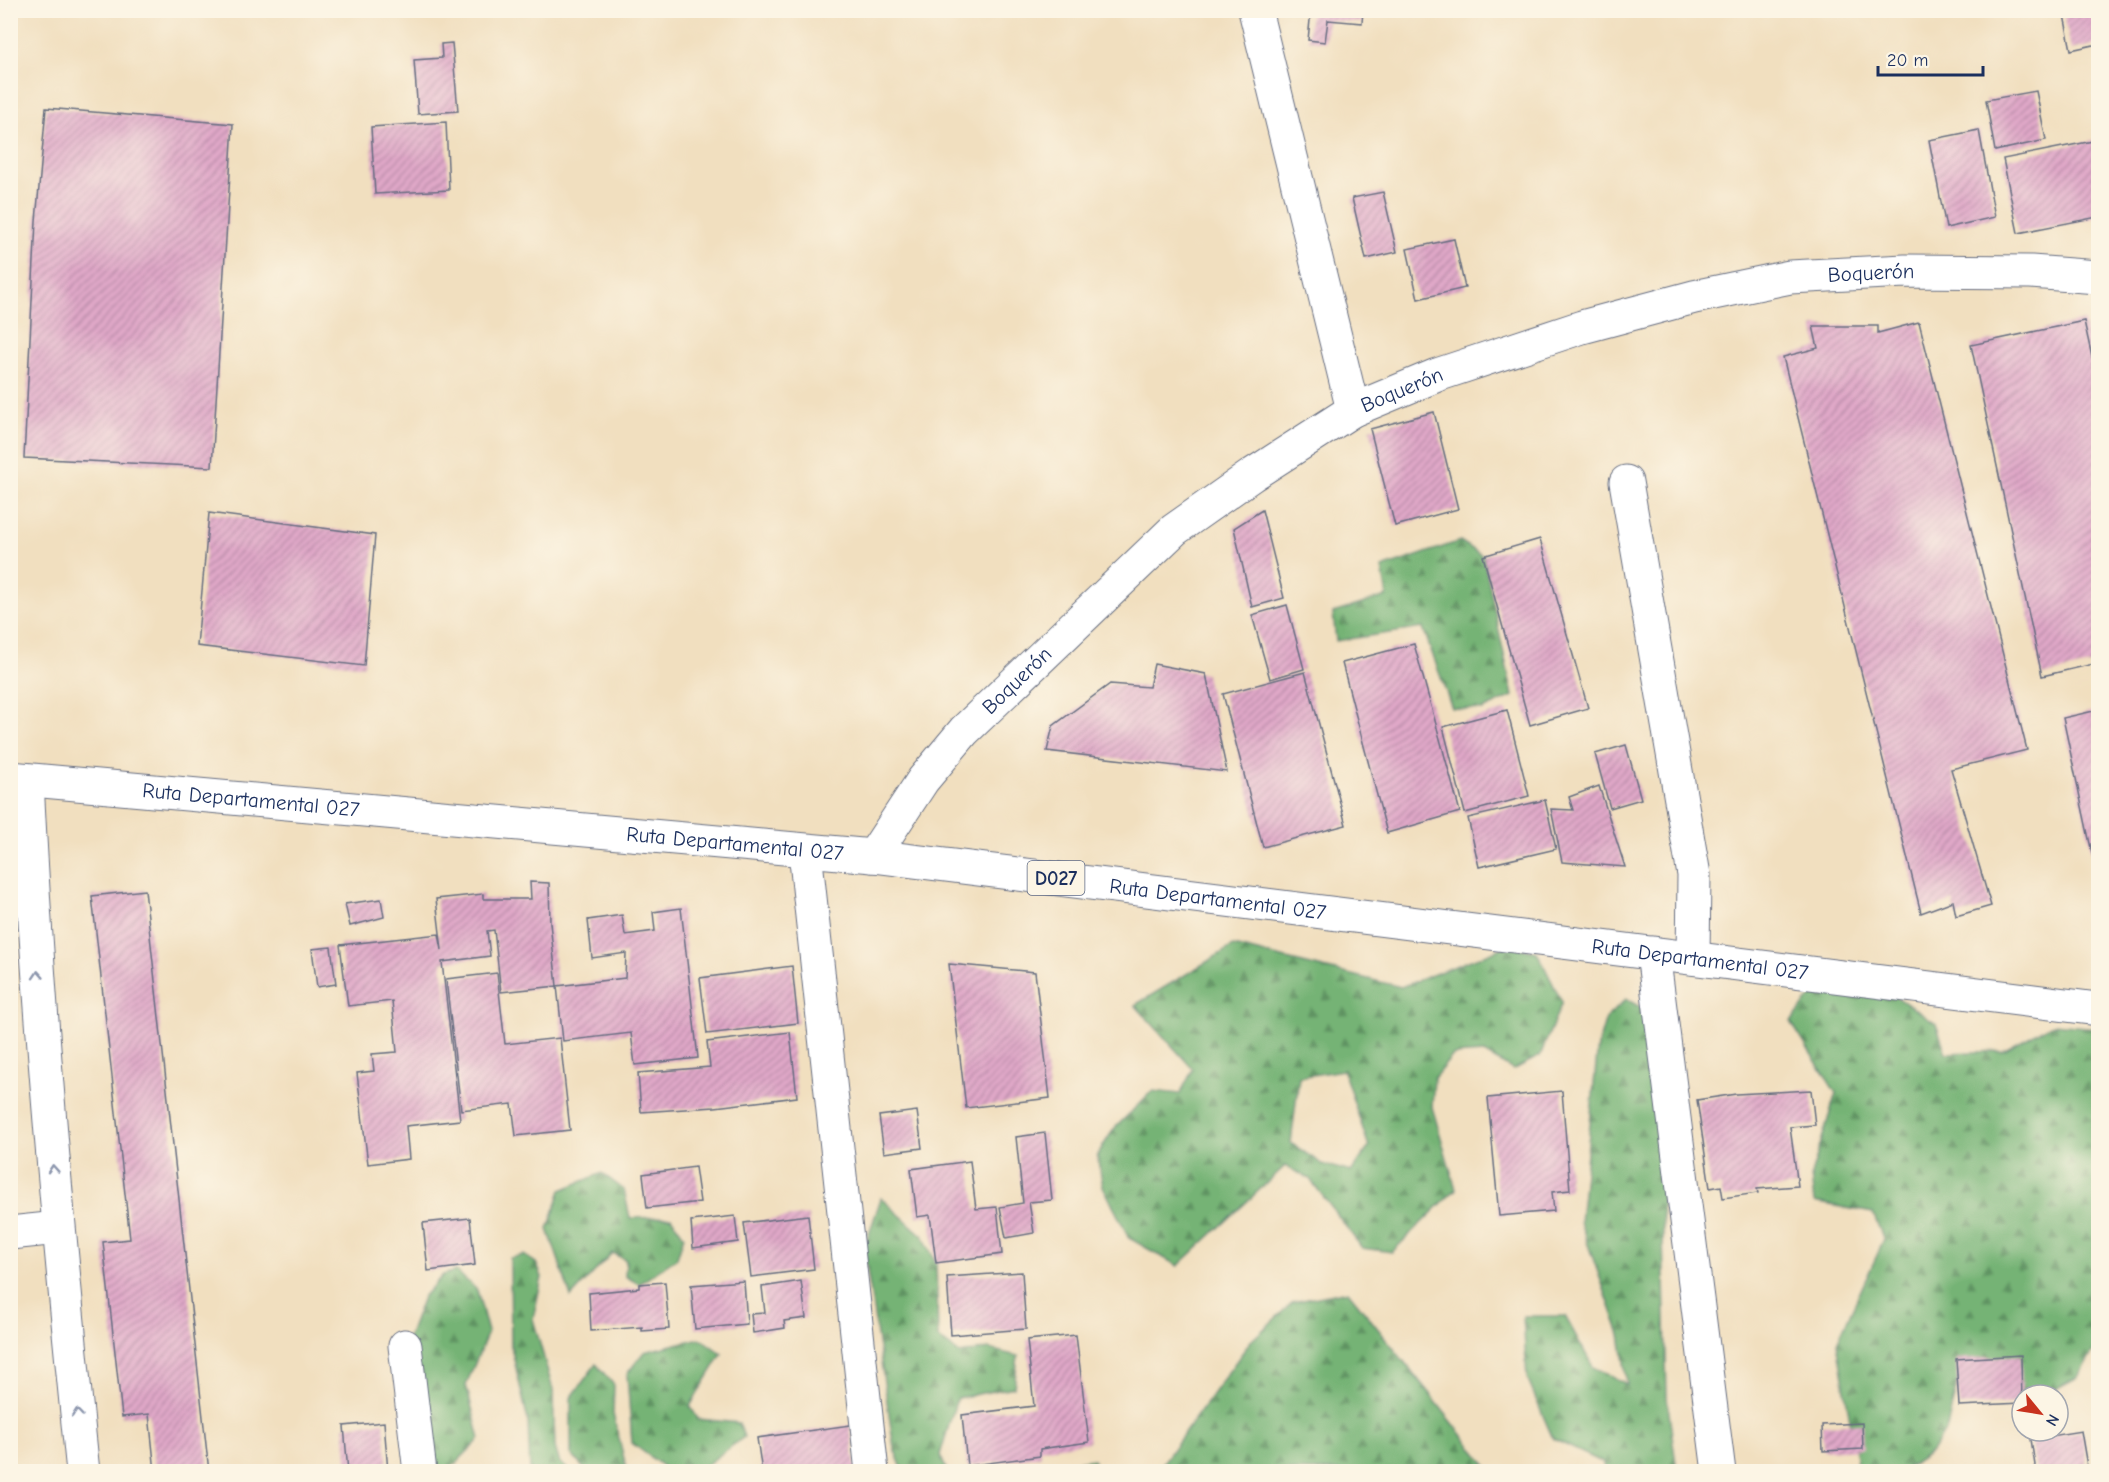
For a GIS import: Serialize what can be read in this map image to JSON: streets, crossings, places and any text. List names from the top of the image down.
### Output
{
  "streets": {
    "street": ["Boquerón", "Ruta Departamental 027", "D027"]
  },
  "crossings": [
    ["Boquerón", "Ruta Departamental 027"]
  ],
  "scale_bar": "20 m",
  "north": "bottom right"
}
